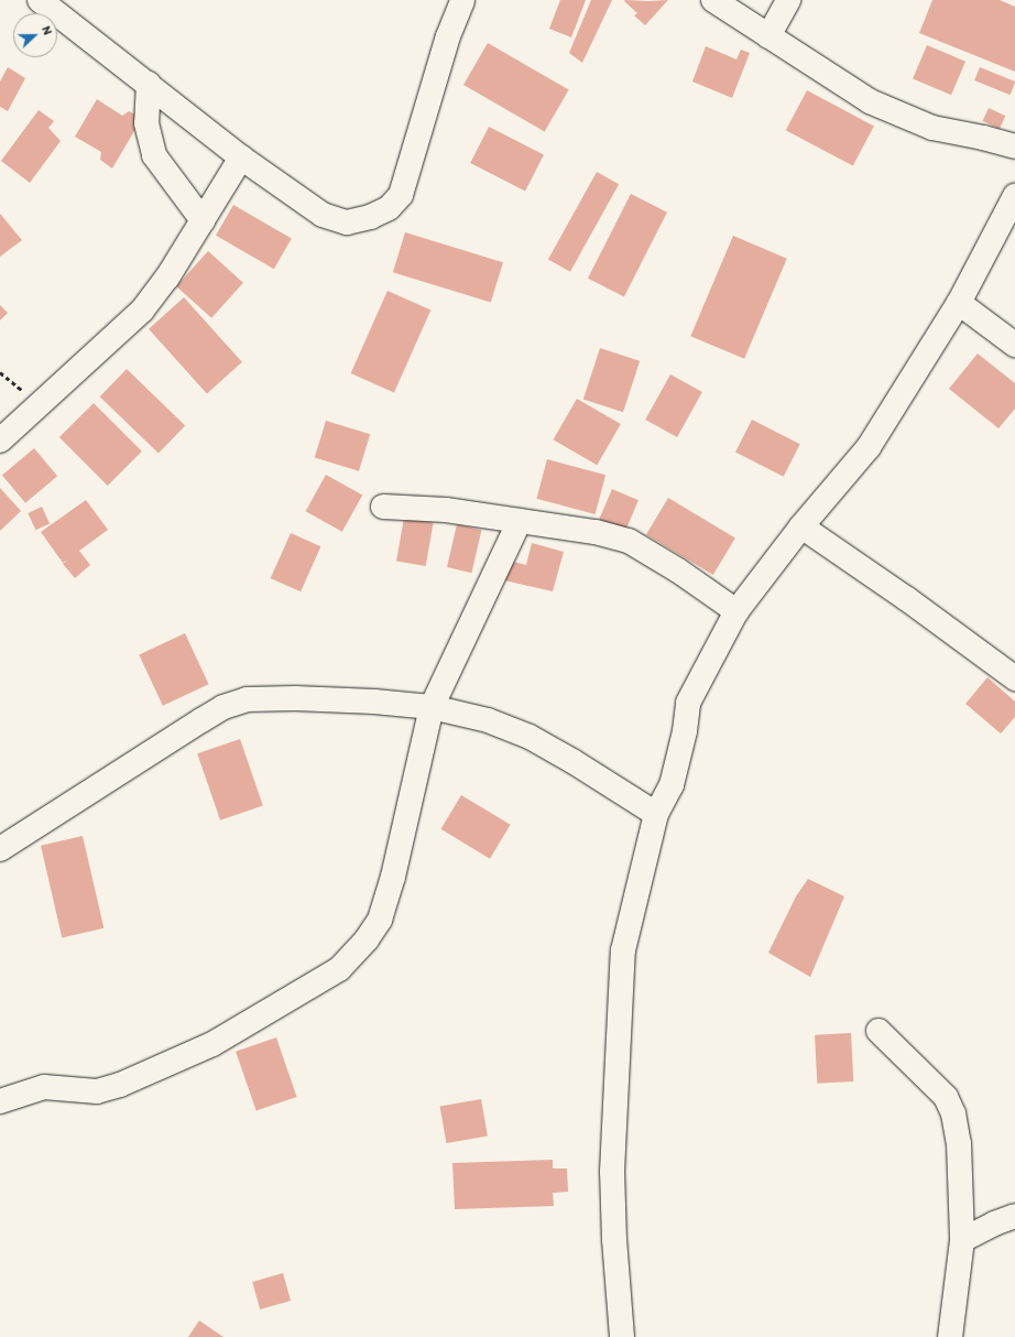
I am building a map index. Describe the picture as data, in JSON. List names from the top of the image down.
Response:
{
  "north": "right"
}
